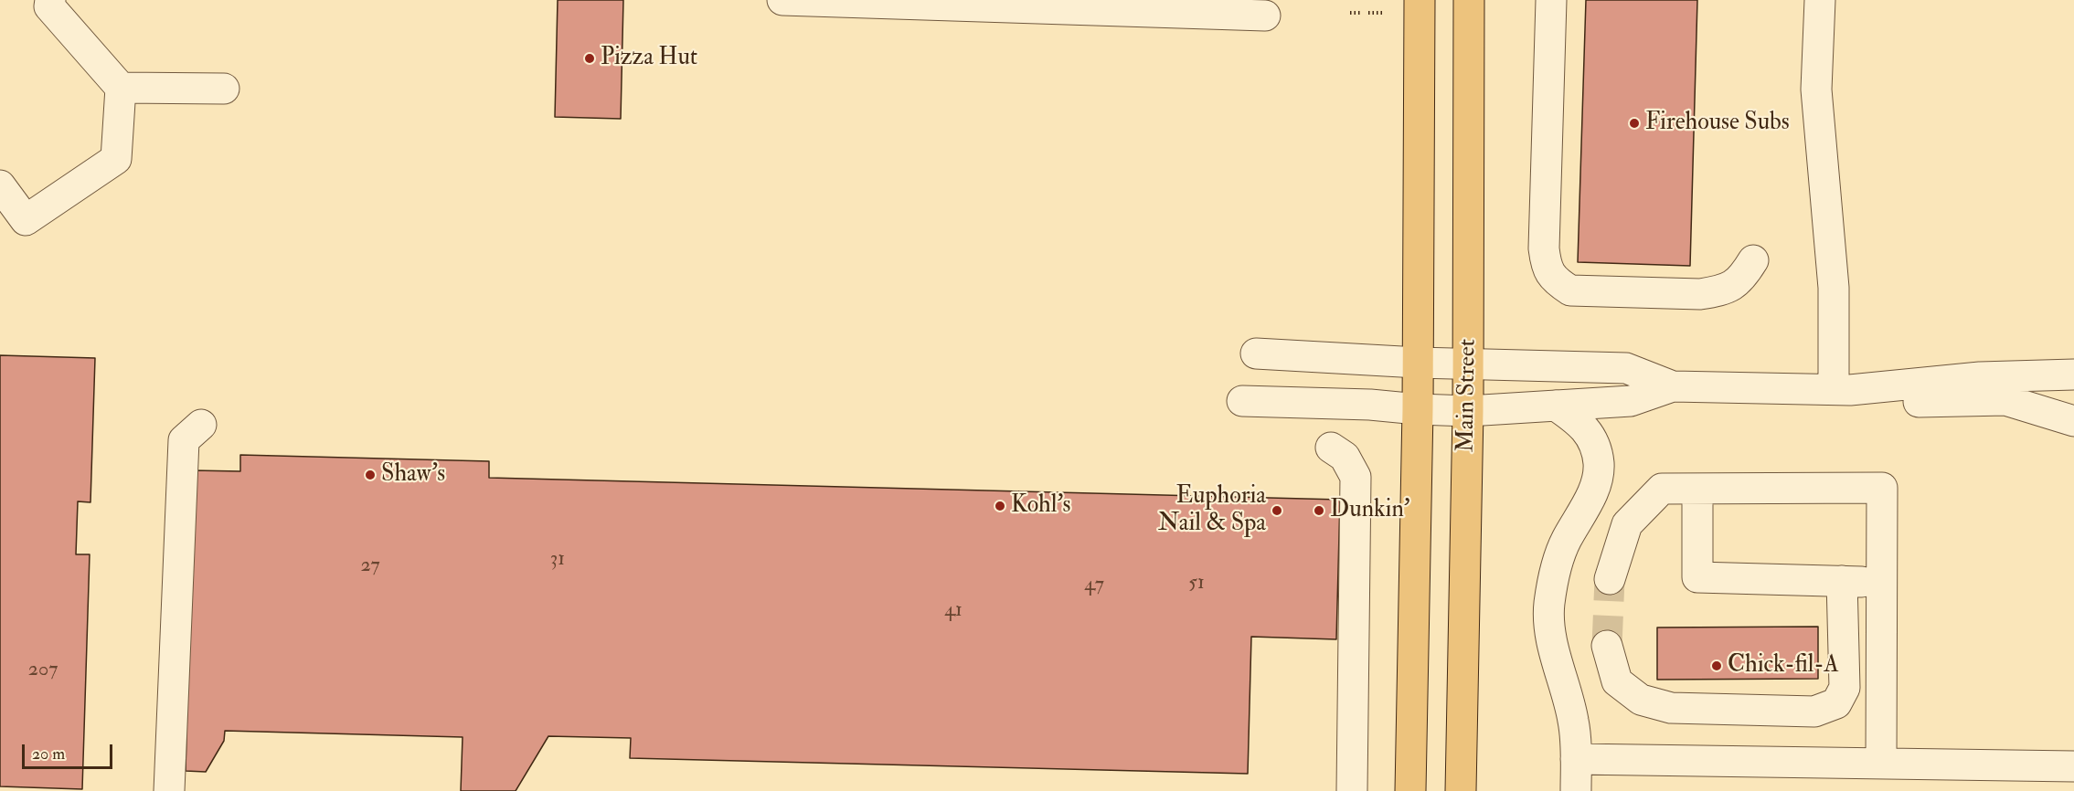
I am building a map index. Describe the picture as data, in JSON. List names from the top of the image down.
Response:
{
  "streets": {
    "main road": ["Main Street"]
  },
  "places": [
    "Pizza Hut",
    "Firehouse Subs",
    "Shaw's",
    "Kohl's",
    "Euphoria Nail & Spa",
    "Dunkin'",
    "Chick-fil-A"
  ],
  "house_numbers": [
    "31",
    "27",
    "51",
    "47",
    "41",
    "207"
  ],
  "scale_bar": "20 m"
}
